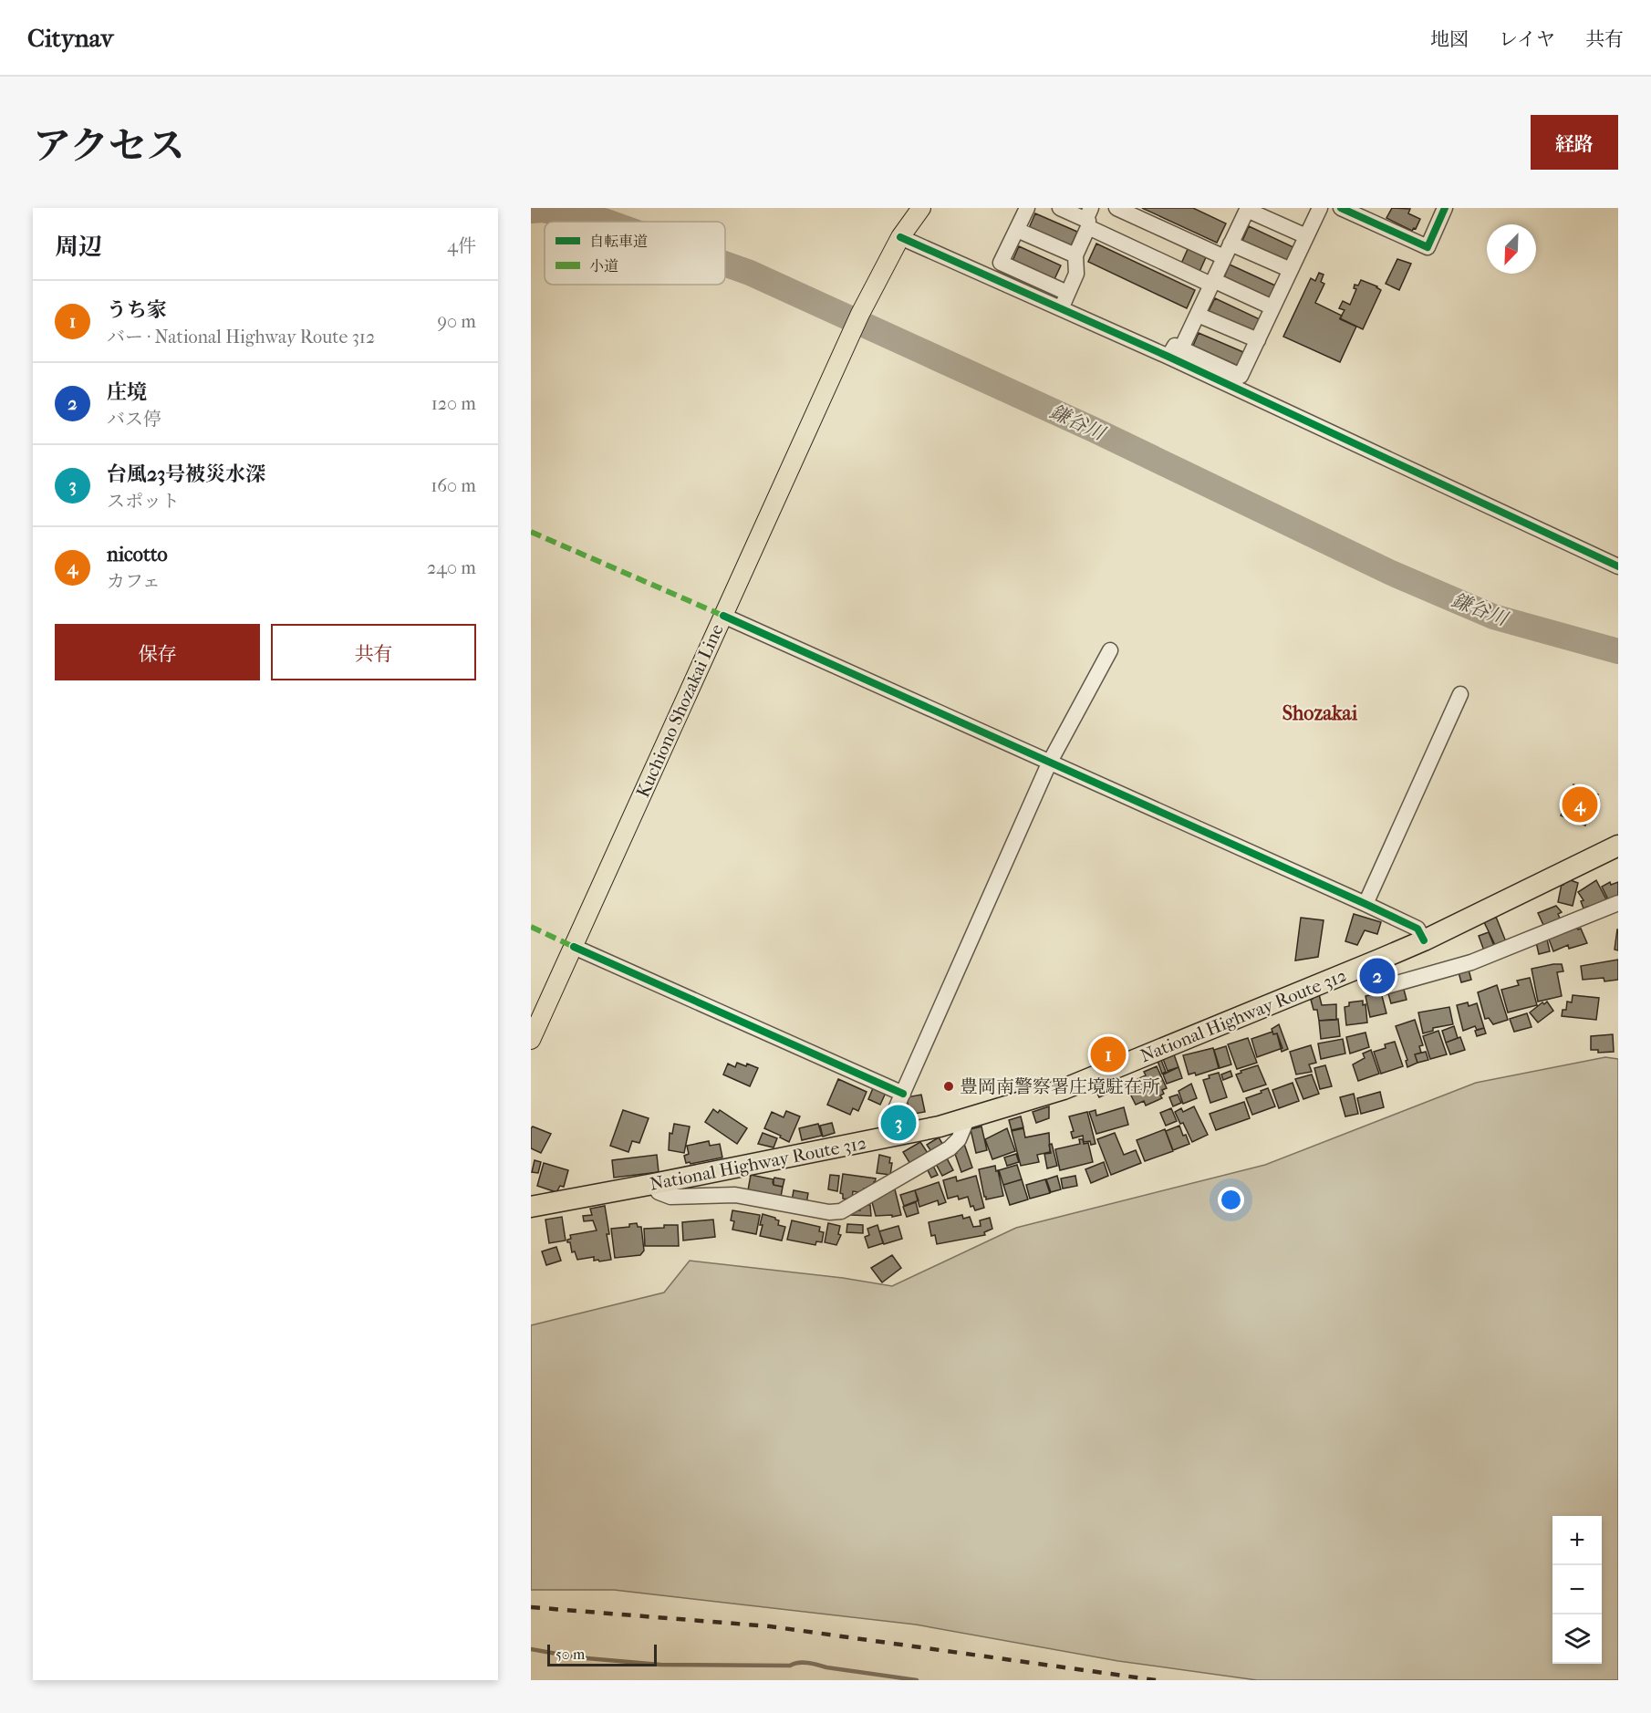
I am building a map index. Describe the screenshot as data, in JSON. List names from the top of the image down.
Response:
{
  "streets": {
    "highway": ["National Highway Route 312"],
    "main road": ["Kuchiono Shozakai Line"]
  },
  "districts": ["Shozakai"],
  "water": ["鎌谷川"],
  "places": ["豊岡南警察署庄境駐在所"],
  "legend": ["自転車道", "小道"],
  "scale_bar": "50 m",
  "north": "bottom left",
  "page": {
    "header": "Citynav",
    "nav": ["地図", "レイヤ", "共有"],
    "title": "アクセス",
    "buttons": [
      "経路",
      ["保存", "共有"]
    ],
    "heading": ["周辺", "4件"],
    "list": [
      {
        "mark": "1",
        "name": "うち家",
        "note": "バー · National Highway Route 312",
        "value": "90 m"
      },
      {
        "mark": "2",
        "name": "庄境",
        "note": "バス停",
        "value": "120 m"
      },
      {
        "mark": "3",
        "name": "台風23号被災水深",
        "note": "スポット",
        "value": "160 m"
      },
      {
        "mark": "4",
        "name": "nicotto",
        "note": "カフェ",
        "value": "240 m"
      }
    ],
    "pins": [
      "4",
      "2",
      "1",
      "3"
    ],
    "map_buttons": ["+", "−"],
    "scale": "50 m"
  }
}
